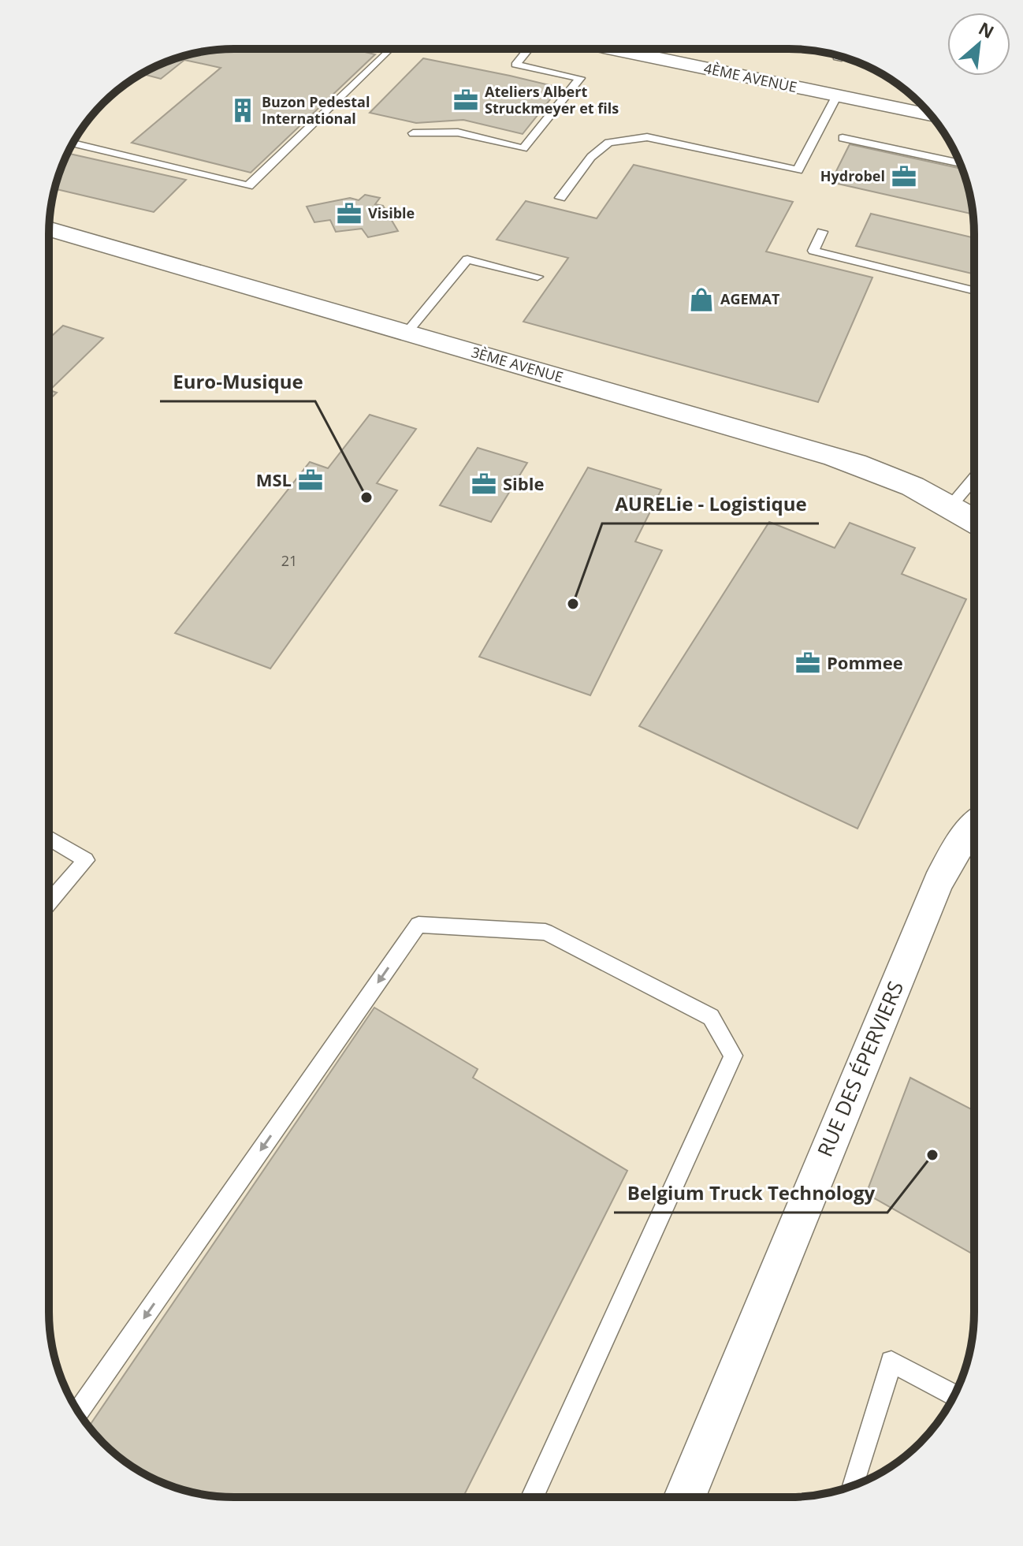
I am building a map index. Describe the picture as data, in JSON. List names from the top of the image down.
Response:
{
  "streets": {
    "street": ["4ÈME AVENUE", "3ÈME AVENUE", "RUE DES ÉPERVIERS"]
  },
  "places": {
    "office": [
      "Ateliers Albert Struckmeyer et fils",
      "Hydrobel",
      "Visible",
      "MSL",
      "Sible",
      "Pommee"
    ],
    "building": ["Buzon Pedestal International"],
    "shop": ["AGEMAT"],
    "other": ["Euro-Musique", "AURELie - Logistique", "Belgium Truck Technology"]
  },
  "house_numbers": ["21"],
  "north": "top right"
}
